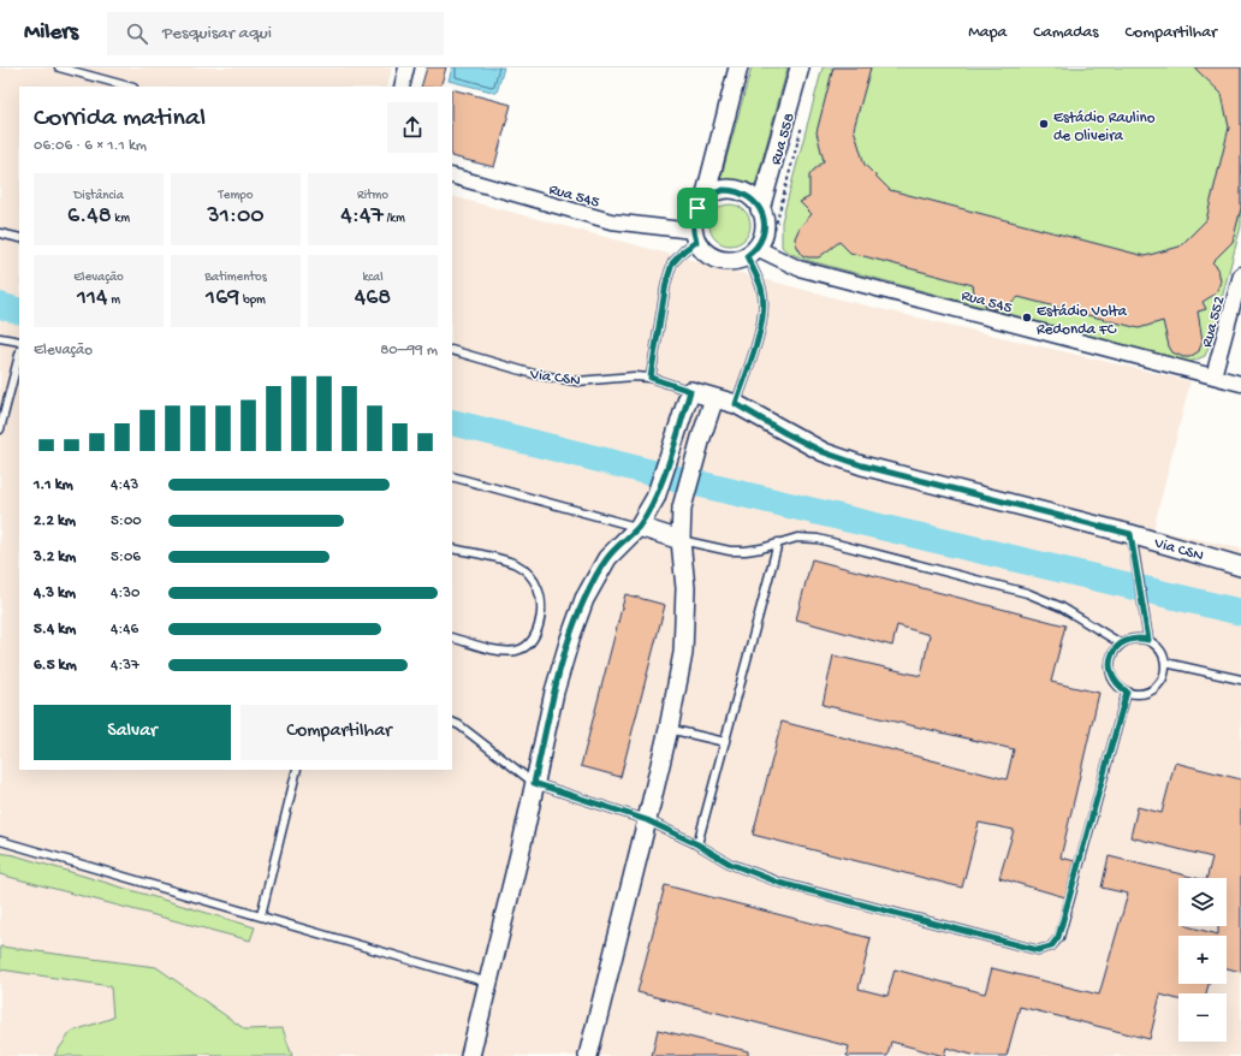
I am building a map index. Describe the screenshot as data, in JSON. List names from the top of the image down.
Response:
{
  "streets": {
    "street": [
      "Rua 558",
      "Rua 545",
      "Rua 552",
      "Via CSN"
    ]
  },
  "crossings": [
    ["Rua 558", "Rua 545"],
    ["Rua 545", "Rua 552"]
  ],
  "places": ["Estádio Raulino de Oliveira", "Estádio Volta Redonda FC"],
  "page": {
    "header": "Milers",
    "search": "Pesquisar aqui",
    "nav": ["Mapa", "Camadas", "Compartilhar"],
    "heading": ["Corrida matinal", "06:06 · 6 × 1.1 km"],
    "stats": [
      ["Distância", "6.48 km"],
      ["Tempo", "31:00"],
      ["Ritmo", "4:47 /km"],
      ["Elevação", "114 m"],
      ["Batimentos", "169 bpm"],
      ["kcal", "468"]
    ],
    "chart": ["Elevação", "80–99 m"],
    "list": [
      {
        "name": "1.1 km",
        "note": "4:43"
      },
      {
        "name": "2.2 km",
        "note": "5:00"
      },
      {
        "name": "3.2 km",
        "note": "5:06"
      },
      {
        "name": "4.3 km",
        "note": "4:30"
      },
      {
        "name": "5.4 km",
        "note": "4:46"
      },
      {
        "name": "6.5 km",
        "note": "4:37"
      }
    ],
    "buttons": ["Salvar", "Compartilhar"],
    "map_buttons": ["+", "−"]
  }
}
